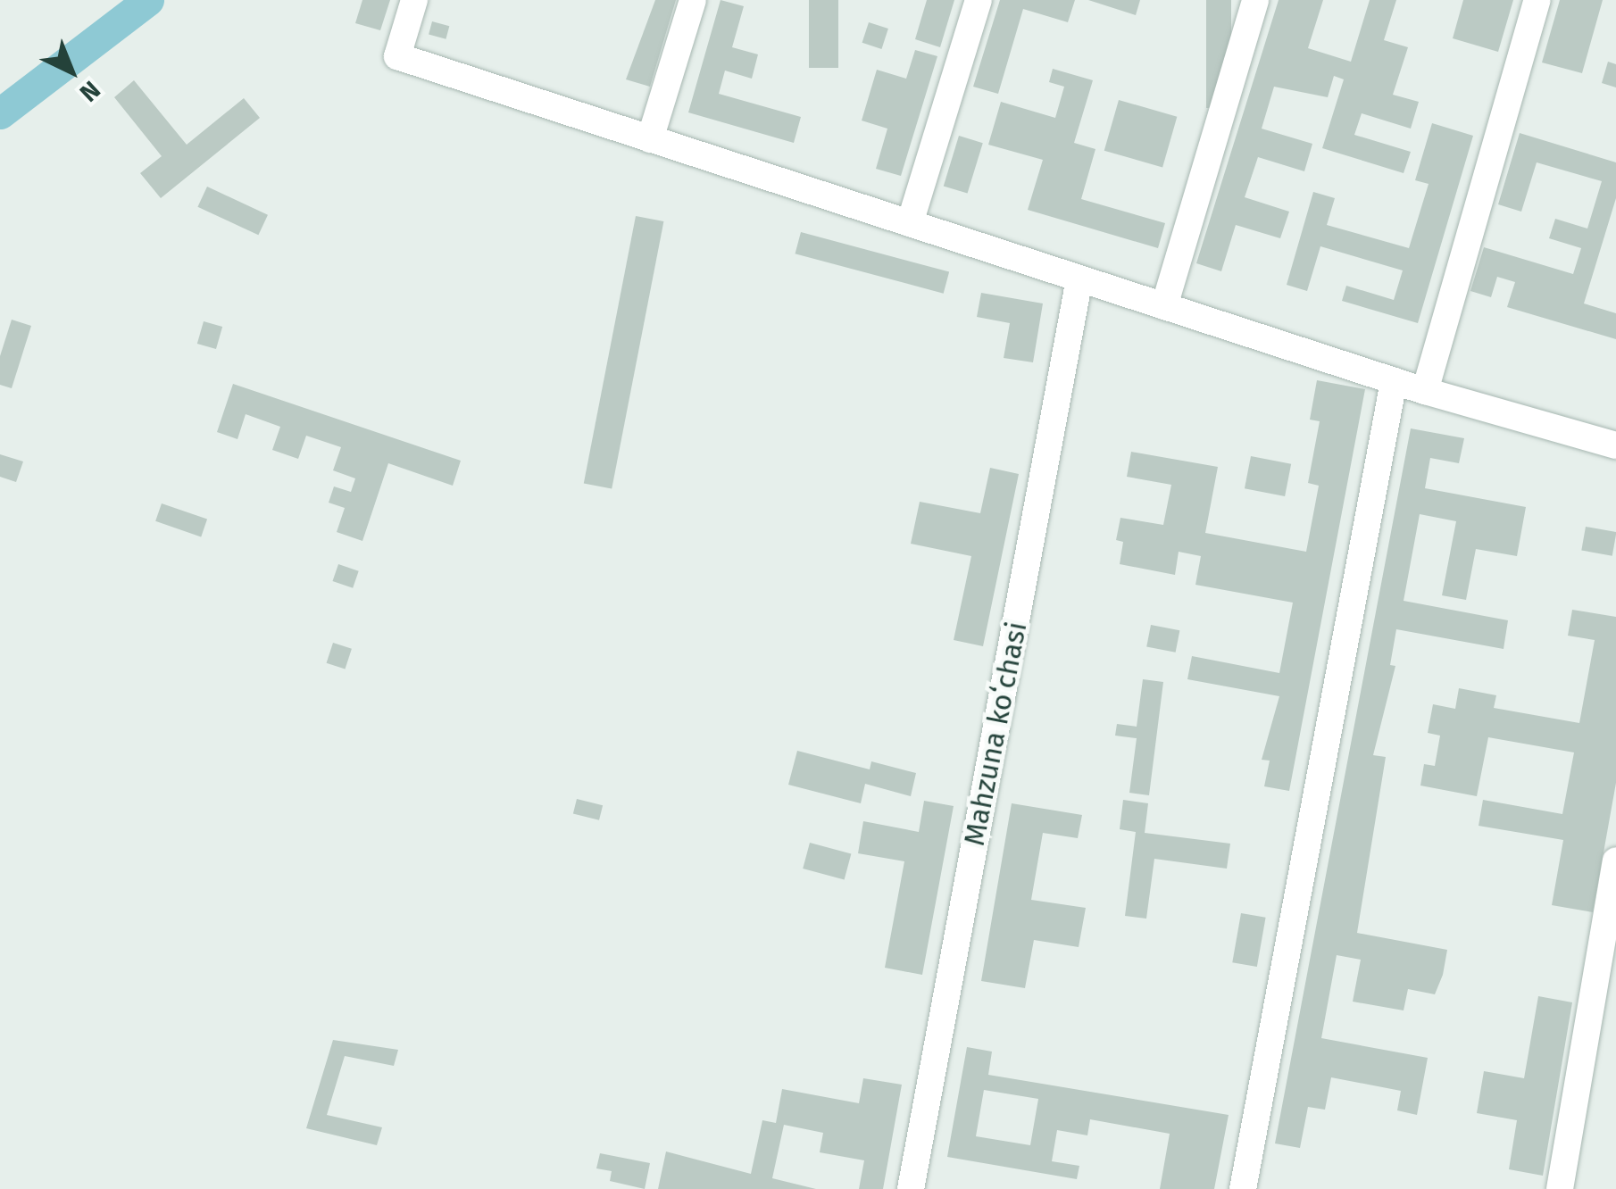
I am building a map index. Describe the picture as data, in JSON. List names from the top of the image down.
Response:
{
  "streets": {
    "street": ["Mahzuna koʻchasi"]
  },
  "north": "bottom right"
}
